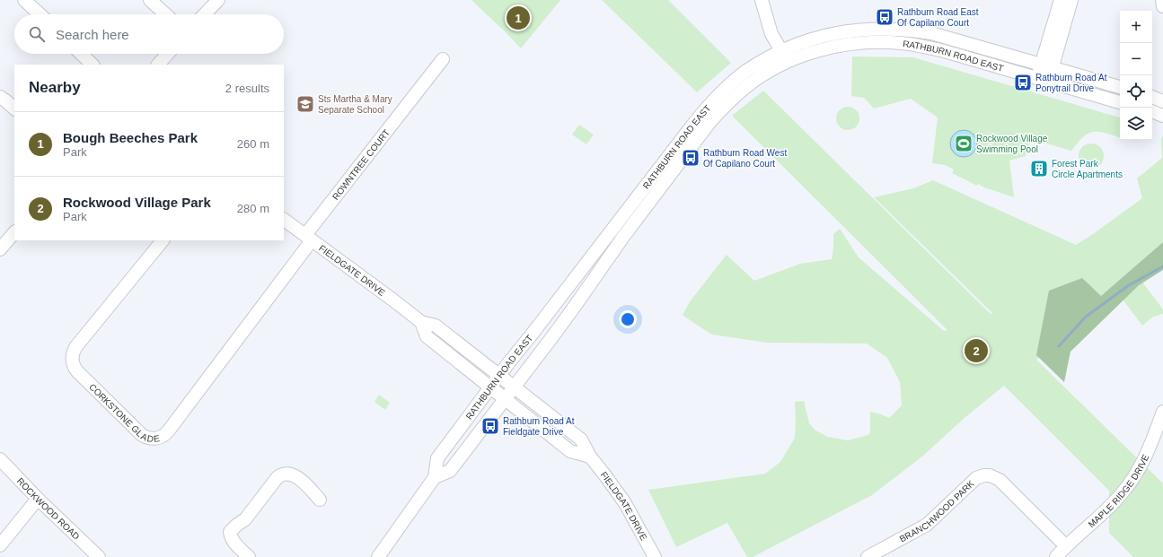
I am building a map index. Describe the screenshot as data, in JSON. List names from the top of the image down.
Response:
{
  "streets": {
    "street": [
      "RATHBURN ROAD EAST",
      "ROWNTREE COURT",
      "FIELDGATE DRIVE",
      "CORKSTONE GLADE",
      "MAPLE RIDGE DRIVE",
      "ROCKWOOD ROAD",
      "BRANCHWOOD PARK"
    ]
  },
  "crossings": [
    ["RATHBURN ROAD EAST", "FIELDGATE DRIVE"],
    ["ROWNTREE COURT", "FIELDGATE DRIVE"],
    ["ROWNTREE COURT", "CORKSTONE GLADE"],
    ["FIELDGATE DRIVE", "CORKSTONE GLADE"],
    ["MAPLE RIDGE DRIVE", "BRANCHWOOD PARK"]
  ],
  "places": {
    "bus stop": [
      "Rathburn Road East Of Capilano Court",
      "Rathburn Road At Ponytrail Drive",
      "Rathburn Road West Of Capilano Court",
      "Rathburn Road At Fieldgate Drive"
    ],
    "school or university": ["Sts Martha & Mary Separate School"],
    "sports": ["Rockwood Village Swimming Pool"],
    "building": ["Forest Park Circle Apartments"]
  },
  "page": {
    "pins": ["1", "2"],
    "map_buttons": ["+", "−"],
    "search": "Search here",
    "heading": ["Nearby", "2 results"],
    "list": [
      {
        "mark": "1",
        "name": "Bough Beeches Park",
        "note": "Park",
        "value": "260 m"
      },
      {
        "mark": "2",
        "name": "Rockwood Village Park",
        "note": "Park",
        "value": "280 m"
      }
    ]
  }
}
